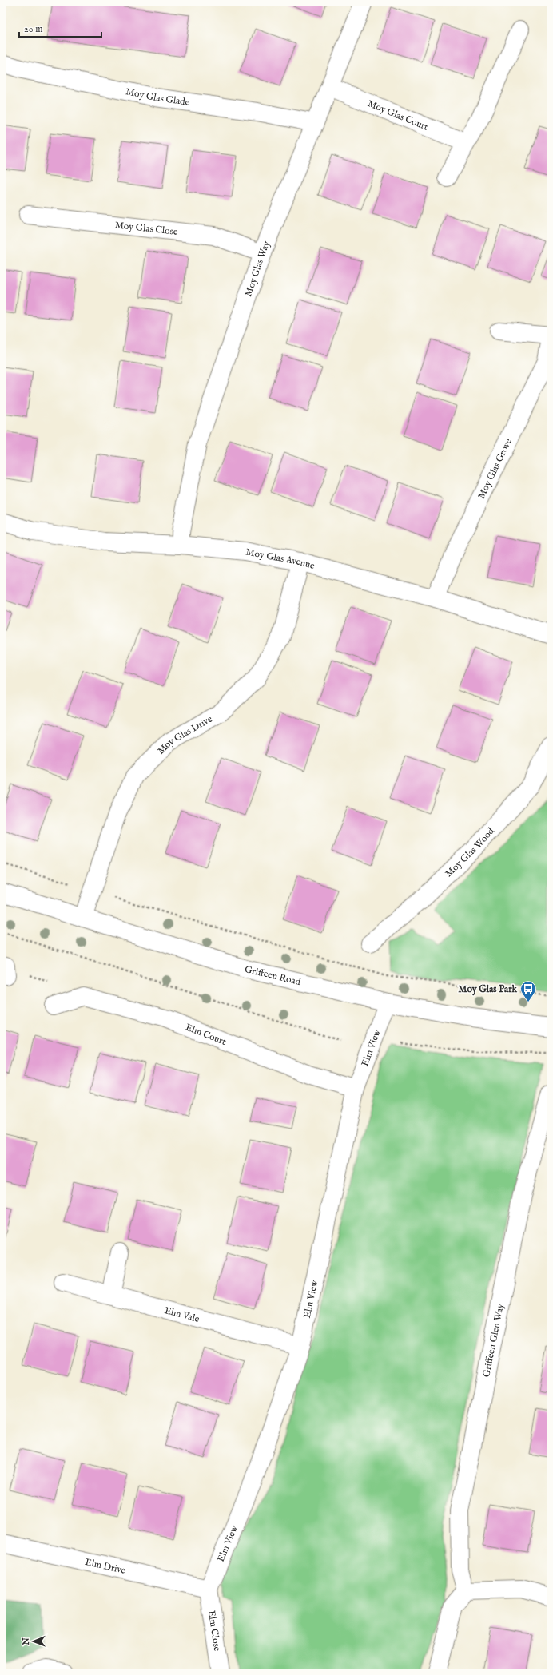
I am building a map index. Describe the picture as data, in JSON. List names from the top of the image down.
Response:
{
  "streets": {
    "street": [
      "Moy Glas Glade",
      "Moy Glas Court",
      "Moy Glas Close",
      "Moy Glas Way",
      "Moy Glas Grove",
      "Moy Glas Avenue",
      "Moy Glas Drive",
      "Moy Glas Wood",
      "Griffeen Road",
      "Elm Court",
      "Elm View",
      "Elm Vale",
      "Griffeen Glen Way",
      "Elm Drive",
      "Elm Close"
    ]
  },
  "crossings": [
    ["Moy Glas Glade", "Moy Glas Way"],
    ["Moy Glas Court", "Moy Glas Way"],
    ["Moy Glas Close", "Moy Glas Way"],
    ["Moy Glas Way", "Moy Glas Avenue"],
    ["Moy Glas Grove", "Moy Glas Avenue"],
    ["Moy Glas Avenue", "Moy Glas Drive"],
    ["Moy Glas Drive", "Griffeen Road"],
    ["Griffeen Road", "Elm View"],
    ["Elm Court", "Elm View"],
    ["Elm View", "Elm Vale"],
    ["Elm View", "Elm Drive"],
    ["Elm View", "Elm Close"],
    ["Elm Drive", "Elm Close"]
  ],
  "places": {
    "bus stop": ["Moy Glas Park"]
  },
  "scale_bar": "20 m",
  "north": "left"
}
